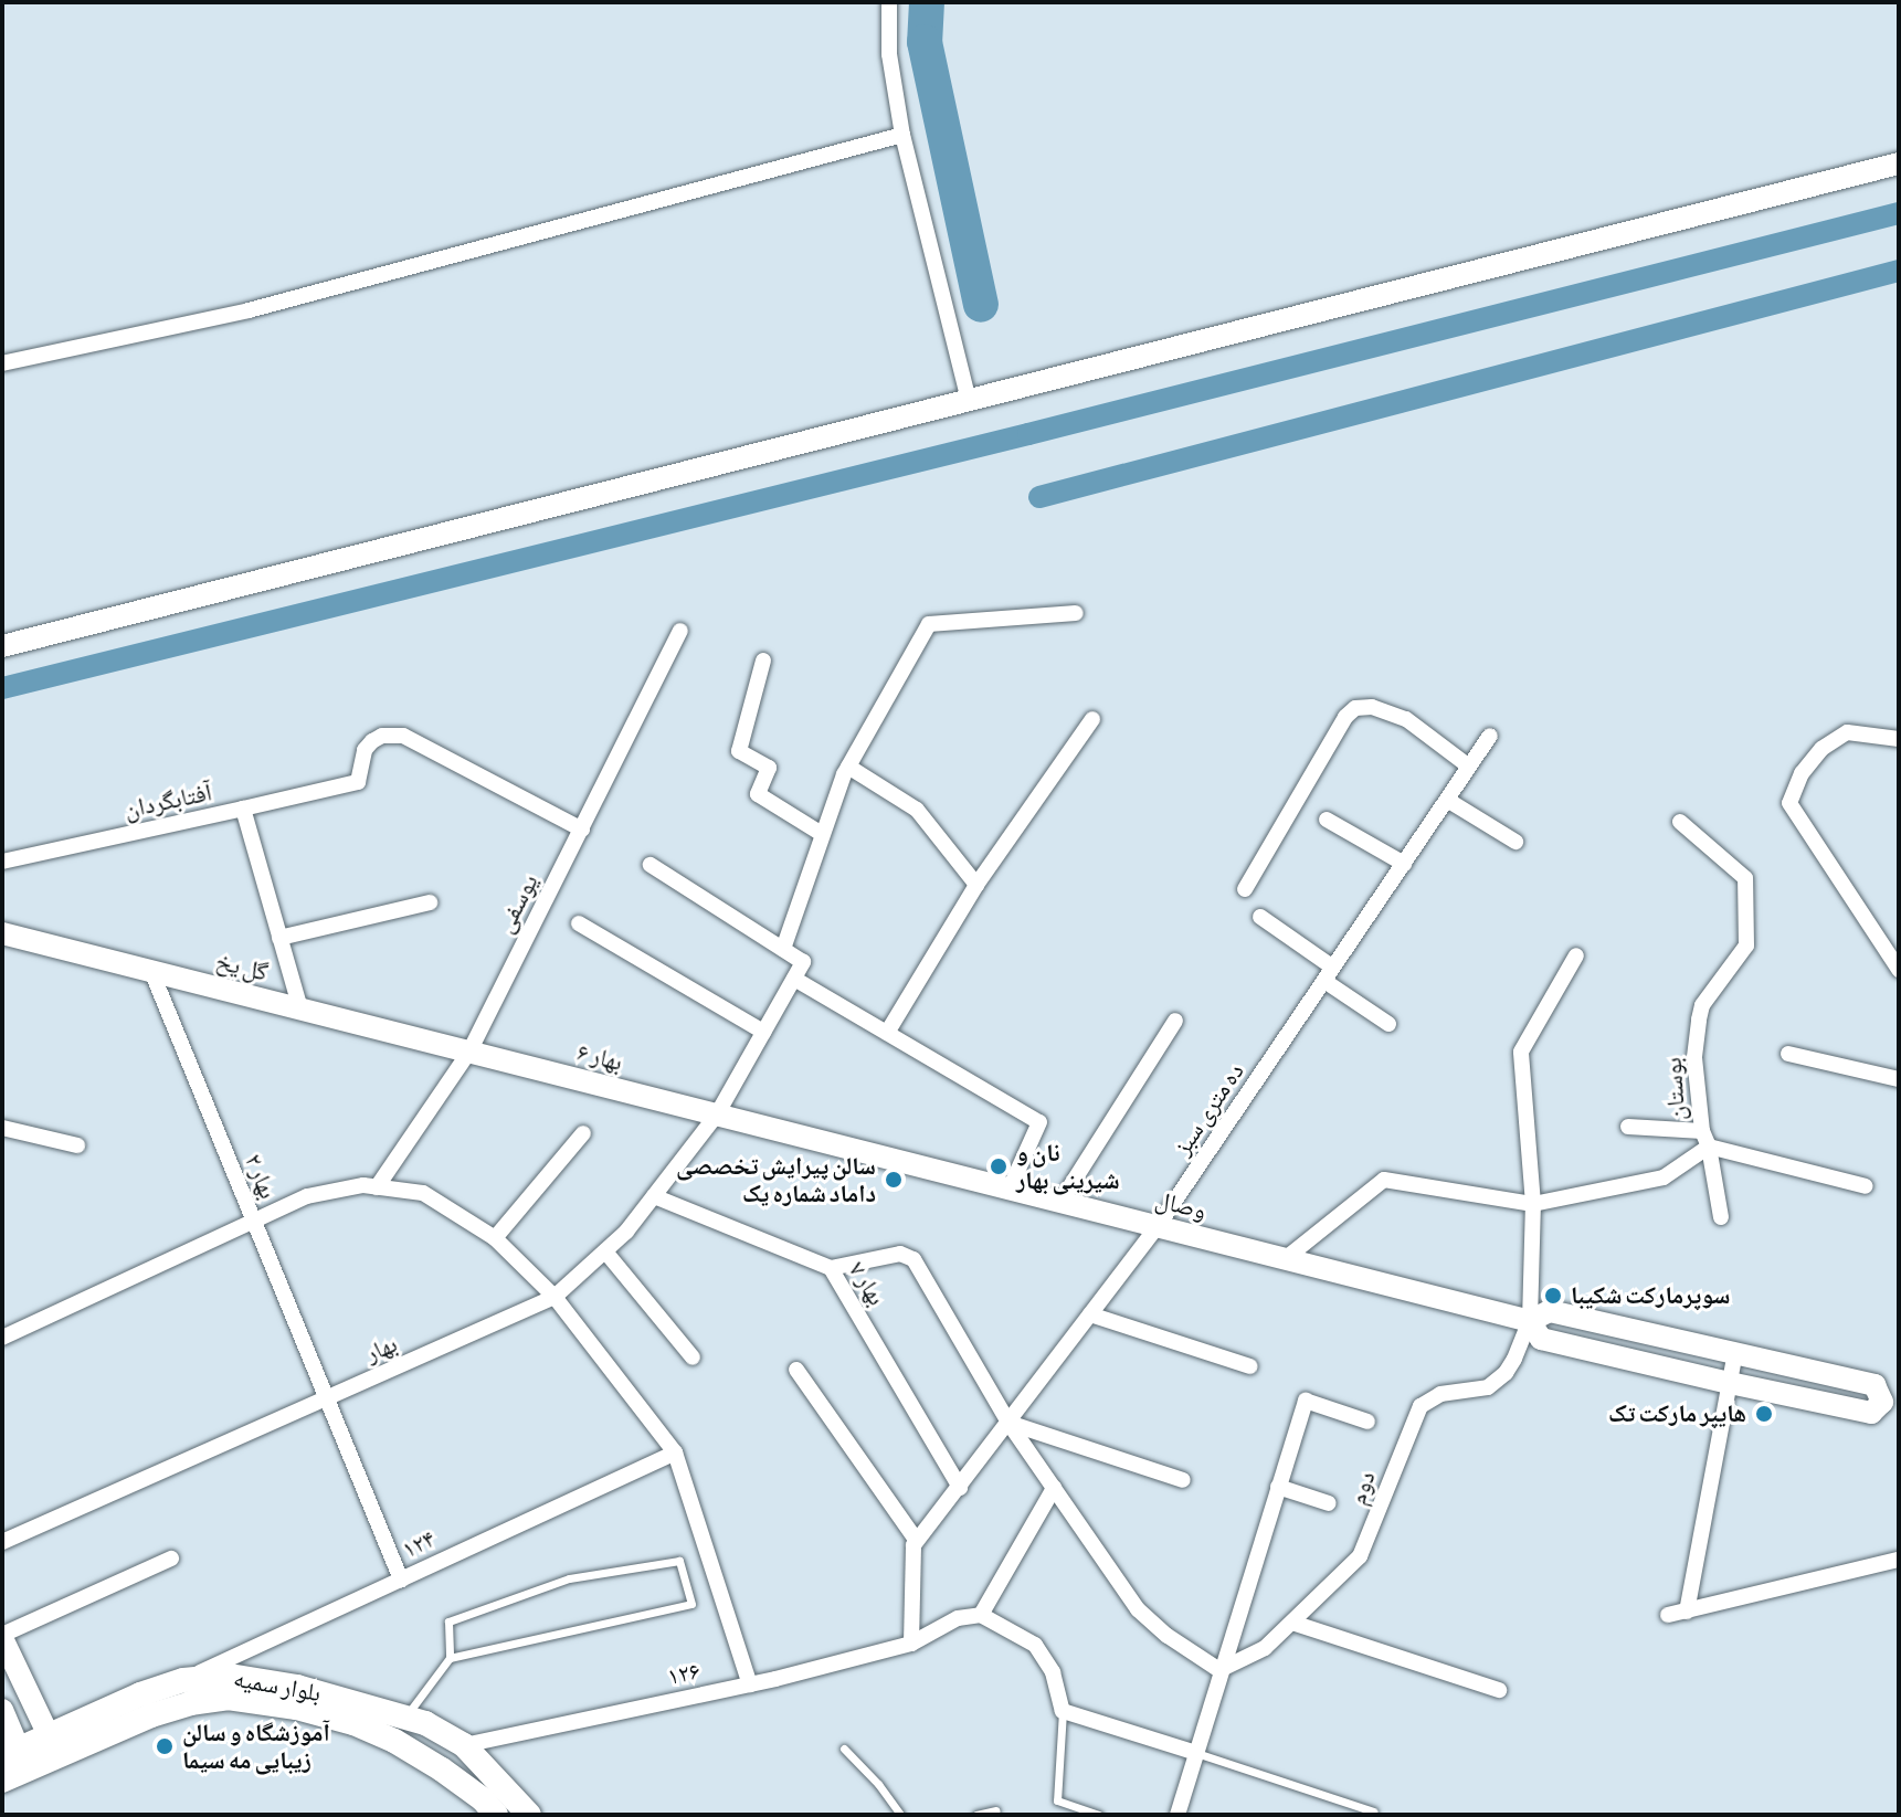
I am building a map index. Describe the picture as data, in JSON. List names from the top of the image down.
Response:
{
  "streets": {
    "main road": [
      "گل یخ",
      "بهار ۶",
      "وصال",
      "بلوار سمیه"
    ],
    "street": [
      "آفتابگردان",
      "یوسفی",
      "بوستان",
      "ده متری سبز",
      "بهار ۲",
      "بهار ۷",
      "بهار",
      "دوم",
      "۱۲۴",
      "۱۲۶"
    ]
  },
  "crossings": [
    ["آفتابگردان", "گل یخ"],
    ["یوسفی", "گل یخ"],
    ["یوسفی", "بهار ۶"],
    ["گل یخ", "بهار ۶"],
    ["گل یخ", "بهار ۲"],
    ["بهار ۶", "وصال"],
    ["بهار ۶", "بهار"],
    ["ده متری سبز", "وصال"],
    ["ده متری سبز", "بهار ۷"],
    ["بهار ۲", "بهار"],
    ["بهار ۲", "۱۲۴"],
    ["وصال", "بهار"],
    ["وصال", "دوم"],
    ["بهار ۷", "بهار"],
    ["۱۲۴", "بلوار سمیه"],
    ["۱۲۶", "بلوار سمیه"]
  ],
  "places": [
    "نان و شیرینی بهار",
    "سالن پیرایش تخصصی داماد شماره یک",
    "سوپرمارکت شکیبا",
    "هایپر مارکت تک",
    "آموزشگاه و سالن زیبایی مه سیما"
  ]
}
